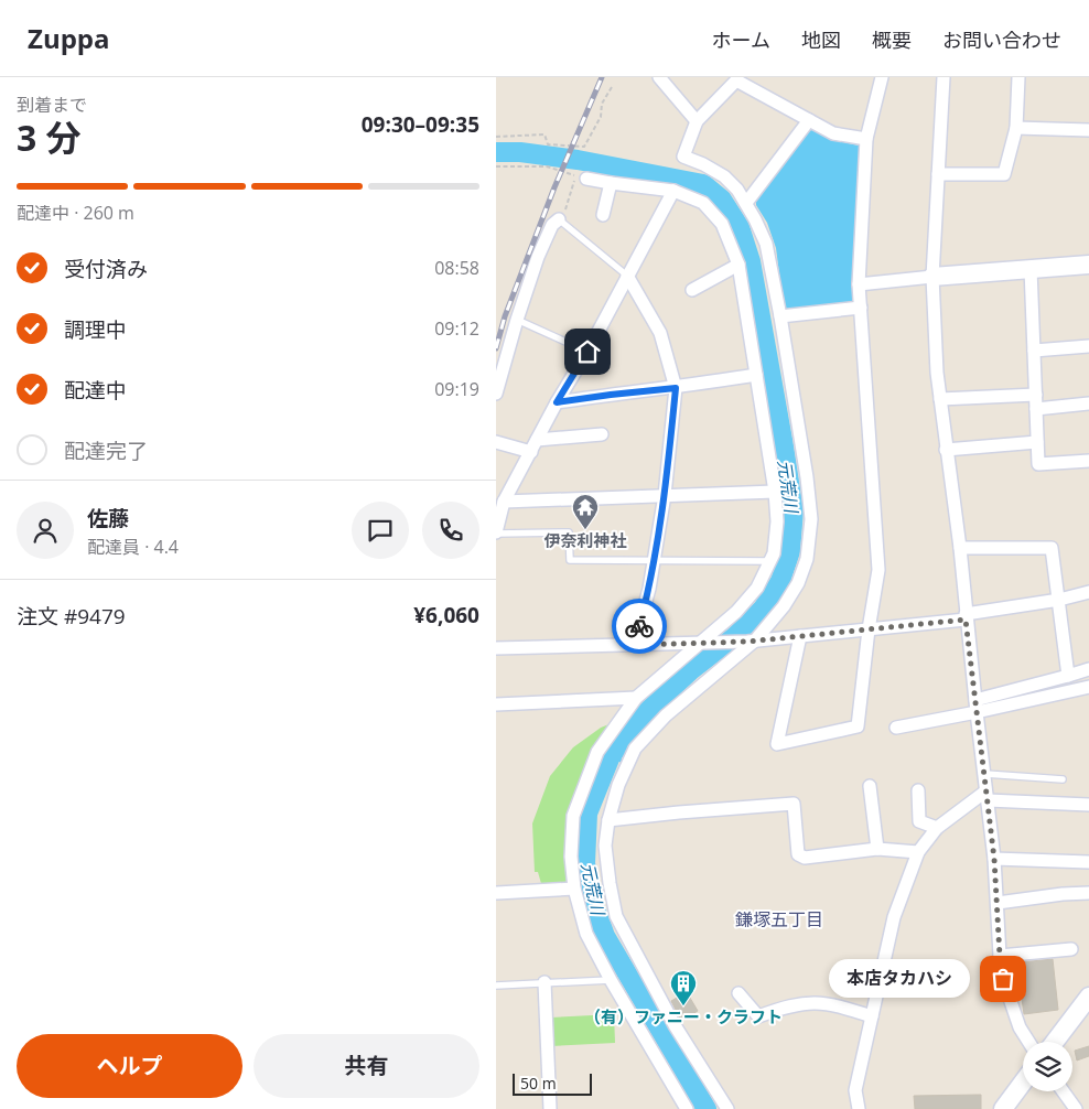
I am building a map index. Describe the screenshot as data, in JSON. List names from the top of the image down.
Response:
{
  "districts": ["鎌塚五丁目"],
  "water": ["元荒川"],
  "places": {
    "temple": ["伊奈利神社"],
    "other": ["本店タカハシ"],
    "building": ["（有）ファニー・クラフト"]
  },
  "scale_bar": "50 m",
  "page": {
    "header": "Zuppa",
    "nav": [
      "ホーム",
      "地図",
      "概要",
      "お問い合わせ"
    ],
    "heading": ["3 分", "到着まで", "09:30–09:35"],
    "panel": [
      "佐藤",
      "配達員 · 4.4",
      "注文 #9479",
      "¥6,060"
    ],
    "bar": "配達中 · 260 m",
    "list": [
      ["受付済み", "08:58"],
      ["調理中", "09:12"],
      ["配達中", "09:19"],
      "配達完了"
    ],
    "bubble": "本店タカハシ",
    "buttons": ["ヘルプ", "共有"],
    "scale": "50 m"
  }
}
